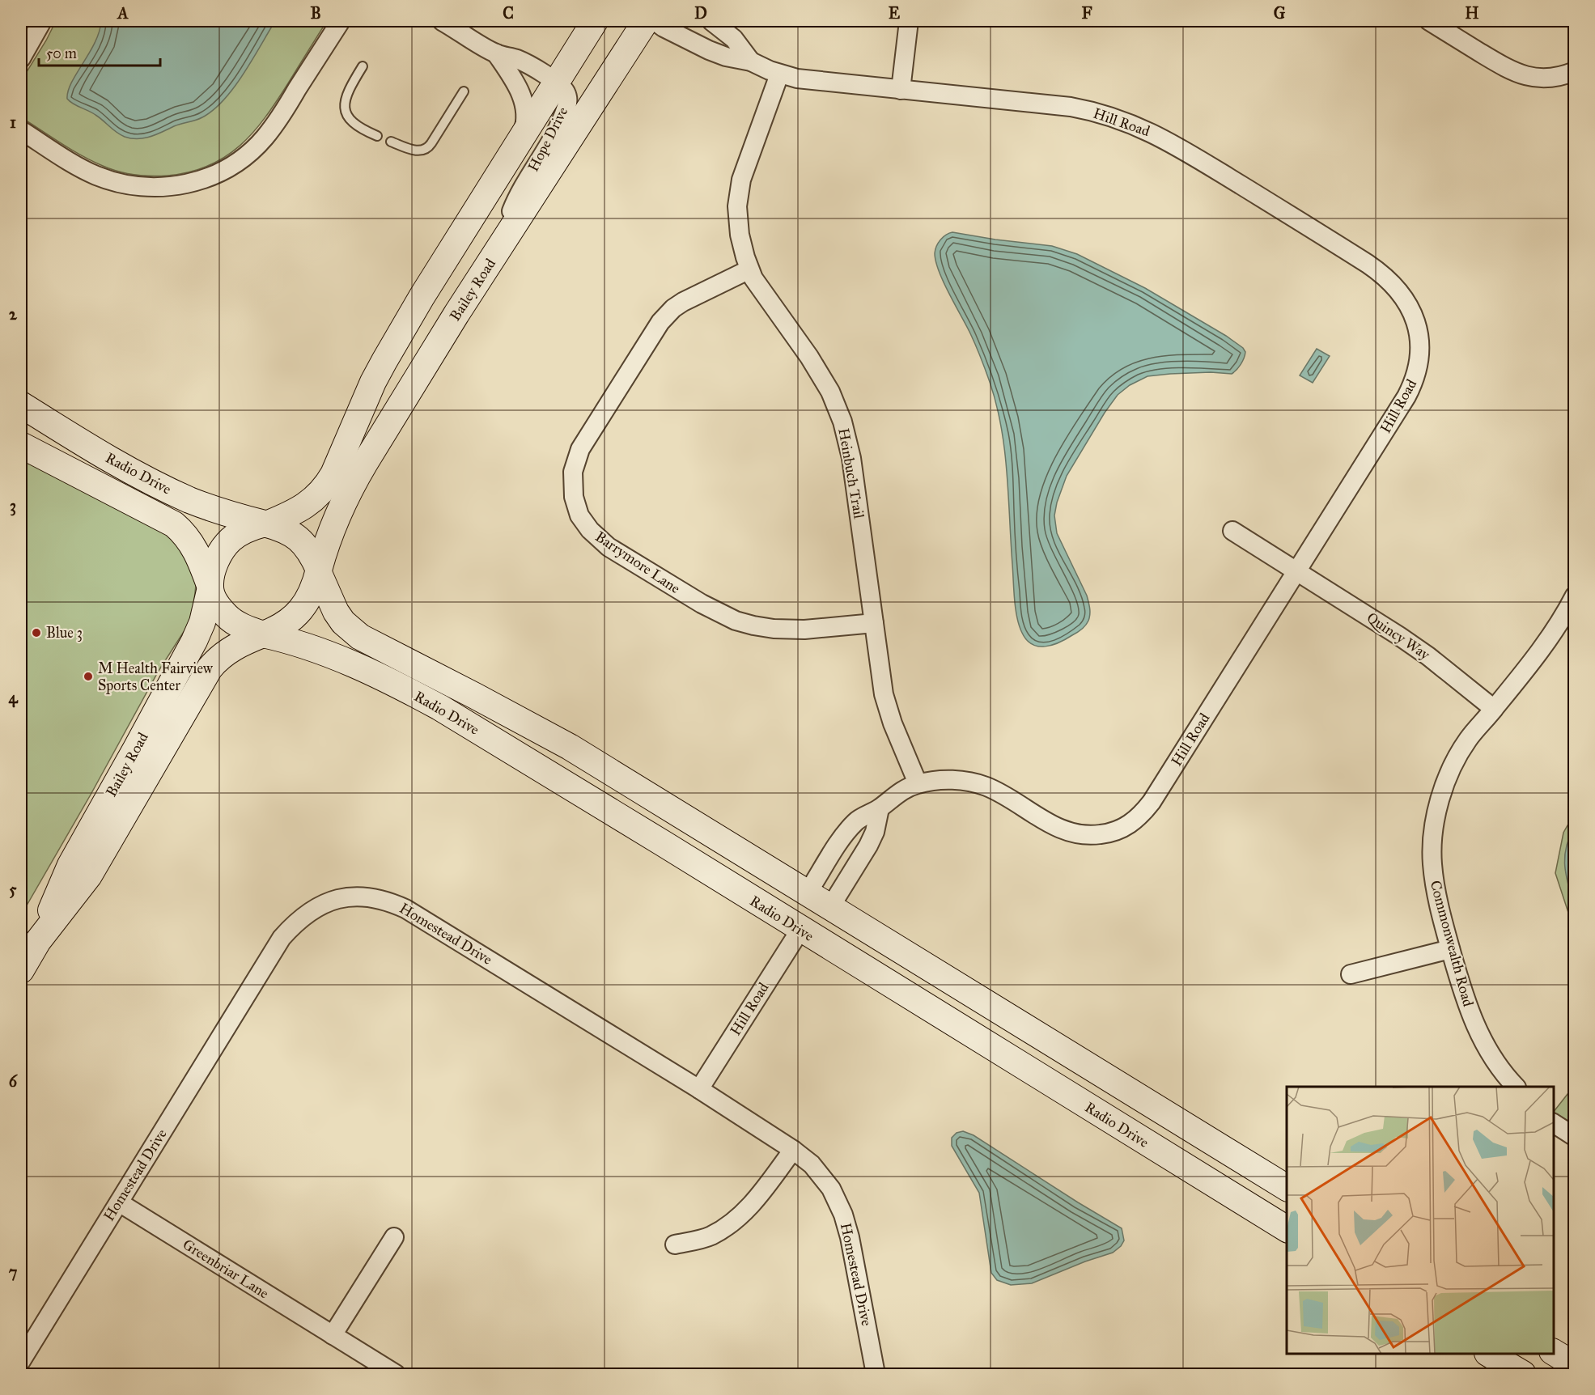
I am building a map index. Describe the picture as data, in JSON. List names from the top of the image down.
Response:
{
  "streets": {
    "main road": ["Bailey Road", "Radio Drive"],
    "street": [
      "Hill Road",
      "Hope Drive",
      "Heinbuch Trail",
      "Barrymore Lane",
      "Quincy Way",
      "Homestead Drive",
      "Commonwealth Road",
      "Greenbriar Lane"
    ]
  },
  "crossings": [
    ["Hill Road", "Radio Drive"],
    ["Hill Road", "Heinbuch Trail"],
    ["Hill Road", "Quincy Way"],
    ["Hill Road", "Homestead Drive"],
    ["Hope Drive", "Bailey Road"],
    ["Bailey Road", "Radio Drive"],
    ["Heinbuch Trail", "Barrymore Lane"],
    ["Quincy Way", "Commonwealth Road"],
    ["Homestead Drive", "Greenbriar Lane"]
  ],
  "places": ["Blue 3", "M Health Fairview Sports Center"],
  "scale_bar": "50 m",
  "grid": {
    "columns": [
      "A",
      "B",
      "C",
      "D",
      "E",
      "F",
      "G",
      "H"
    ],
    "rows": [
      "1",
      "2",
      "3",
      "4",
      "5",
      "6",
      "7"
    ]
  }
}
